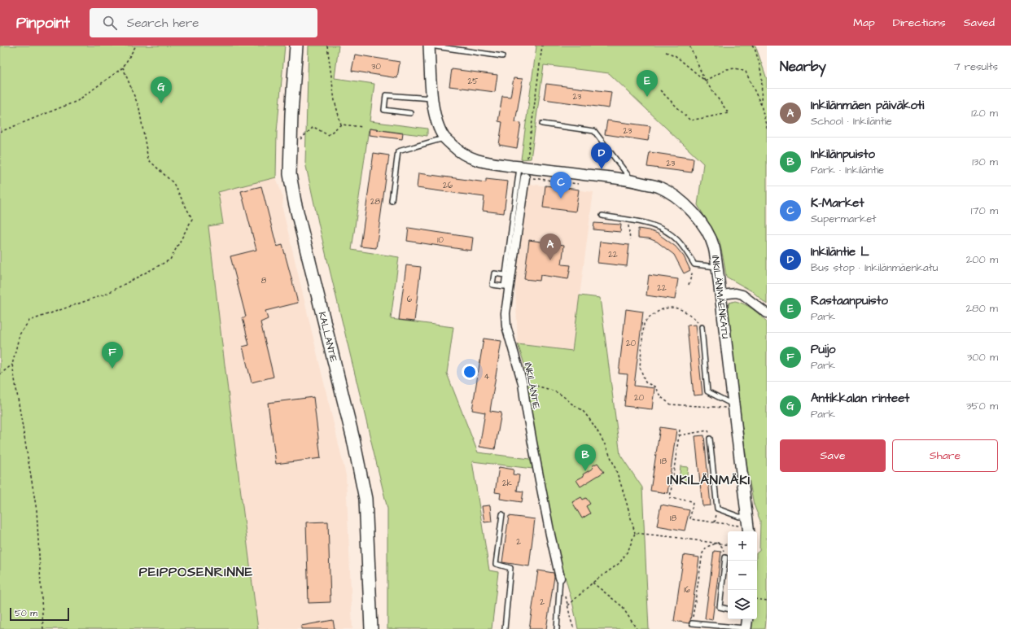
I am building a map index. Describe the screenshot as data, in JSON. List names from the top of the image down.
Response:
{
  "streets": {
    "main road": ["KALLANTIE"],
    "street": ["INKILÄNMÄENKATU", "INKILÄNTIE"]
  },
  "crossings": [
    ["INKILÄNMÄENKATU", "INKILÄNTIE"]
  ],
  "districts": ["INKILÄNMÄKI", "PEIPPOSENRINNE"],
  "house_numbers": [
    "30",
    "25",
    "23",
    "23",
    "23",
    "26",
    "28",
    "10",
    "22",
    "8",
    "22",
    "6",
    "20",
    "4",
    "20",
    "18",
    "2k",
    "18",
    "2",
    "16",
    "2"
  ],
  "scale_bar": "50 m",
  "page": {
    "header": "Pinpoint",
    "search": "Search here",
    "nav": ["Map", "Directions", "Saved"],
    "heading": ["Nearby", "7 results"],
    "pins": [
      "E",
      "G",
      "D",
      "C",
      "A",
      "F",
      "B"
    ],
    "list": [
      {
        "mark": "A",
        "name": "Inkilänmäen päiväkoti",
        "note": "School · Inkiläntie",
        "value": "120 m"
      },
      {
        "mark": "B",
        "name": "Inkilänpuisto",
        "note": "Park · Inkiläntie",
        "value": "130 m"
      },
      {
        "mark": "C",
        "name": "K-Market",
        "note": "Supermarket",
        "value": "170 m"
      },
      {
        "mark": "D",
        "name": "Inkiläntie L",
        "note": "Bus stop · Inkilänmäenkatu",
        "value": "200 m"
      },
      {
        "mark": "E",
        "name": "Rastaanpuisto",
        "note": "Park",
        "value": "280 m"
      },
      {
        "mark": "F",
        "name": "Puijo",
        "note": "Park",
        "value": "300 m"
      },
      {
        "mark": "G",
        "name": "Antikkalan rinteet",
        "note": "Park",
        "value": "350 m"
      }
    ],
    "buttons": ["Save", "Share"],
    "map_buttons": ["+", "−"],
    "scale": "50 m"
  }
}
